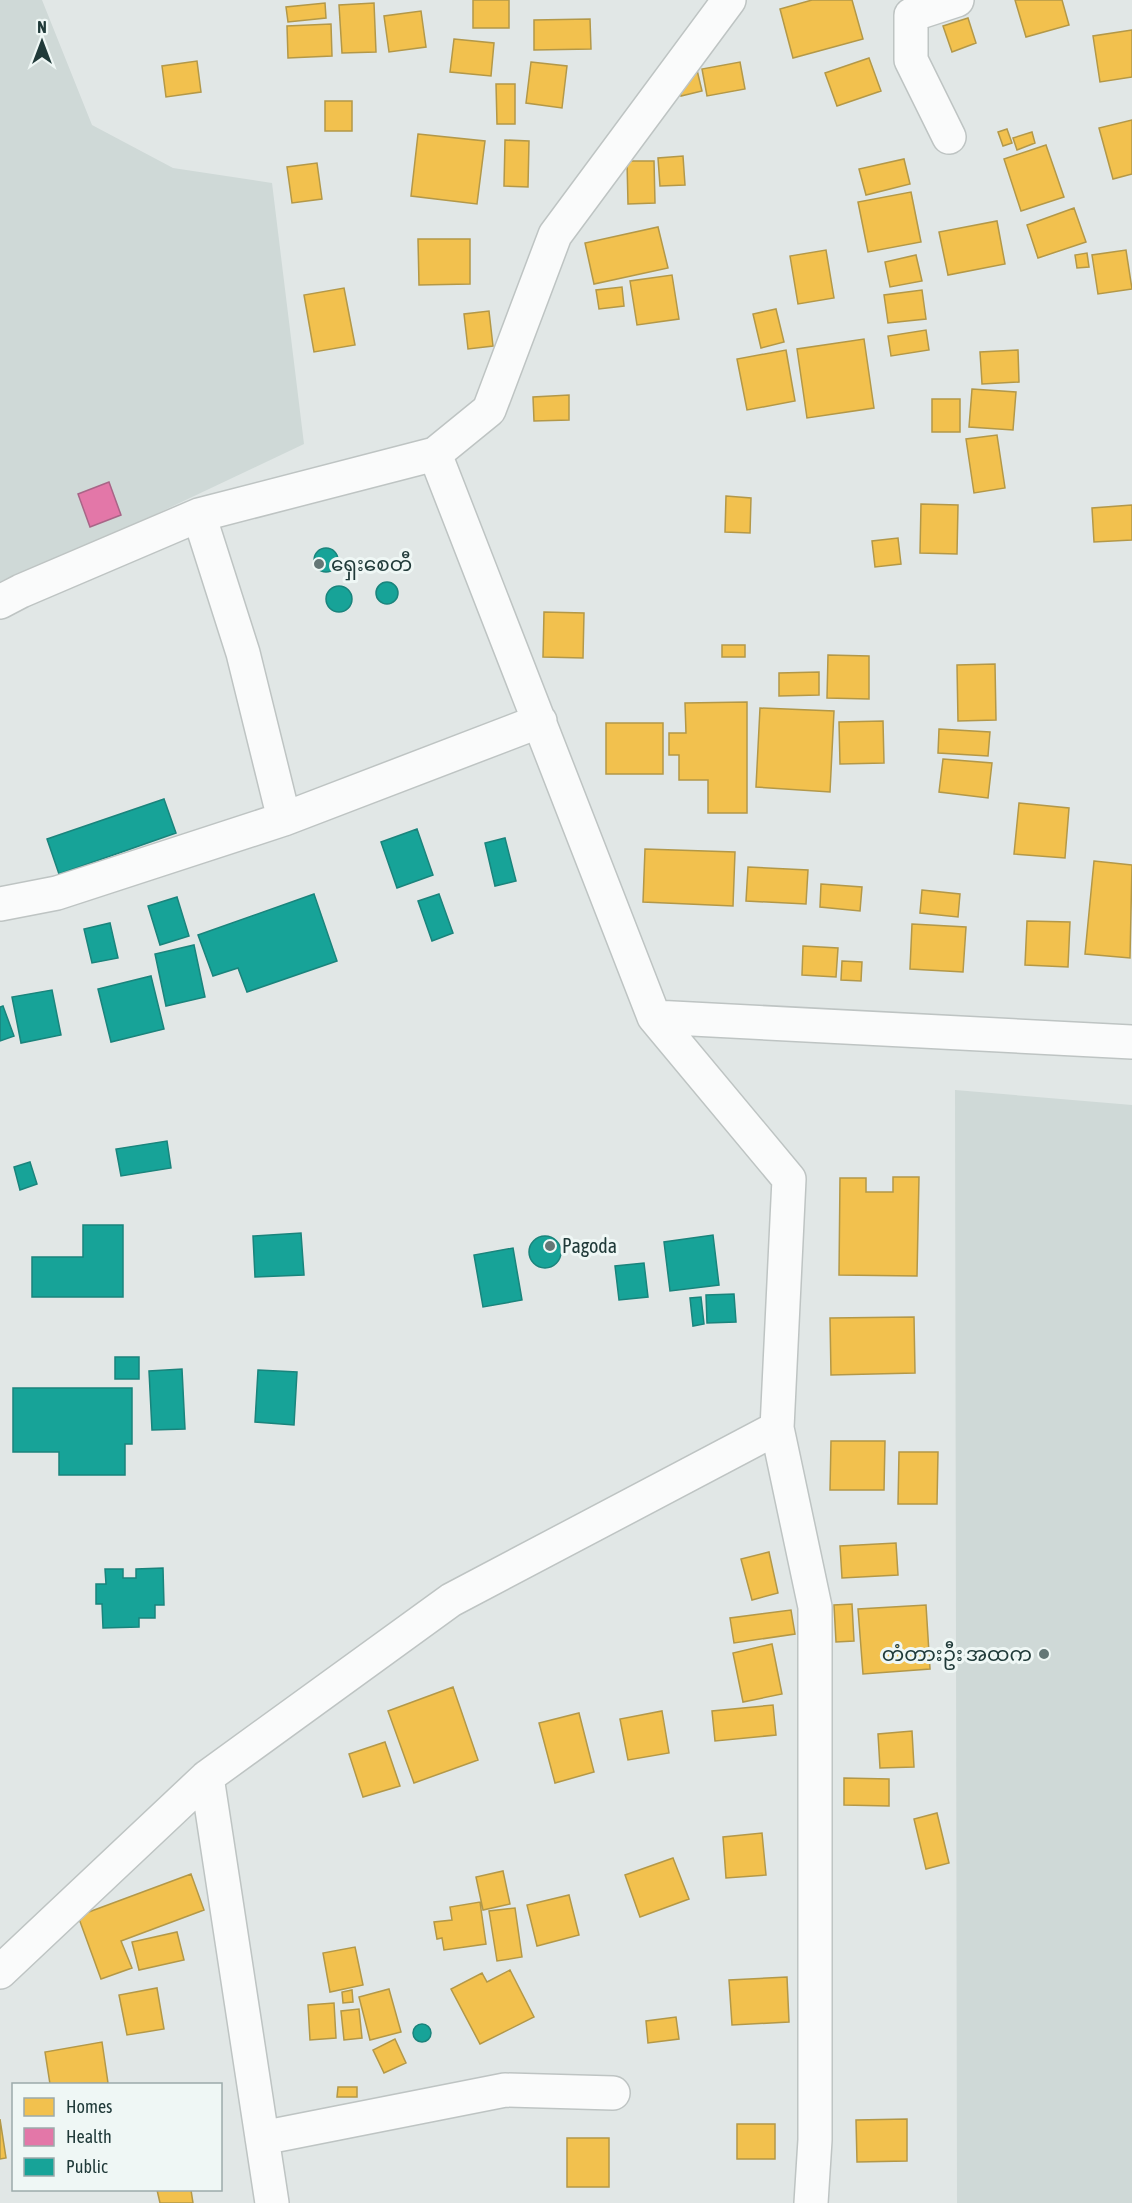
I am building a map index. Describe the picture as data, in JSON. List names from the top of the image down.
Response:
{
  "places": ["ရှေးစေတီ", "Pagoda", "တံတားဦး အထက"],
  "legend": ["Homes", "Health", "Public"],
  "north": "top"
}
